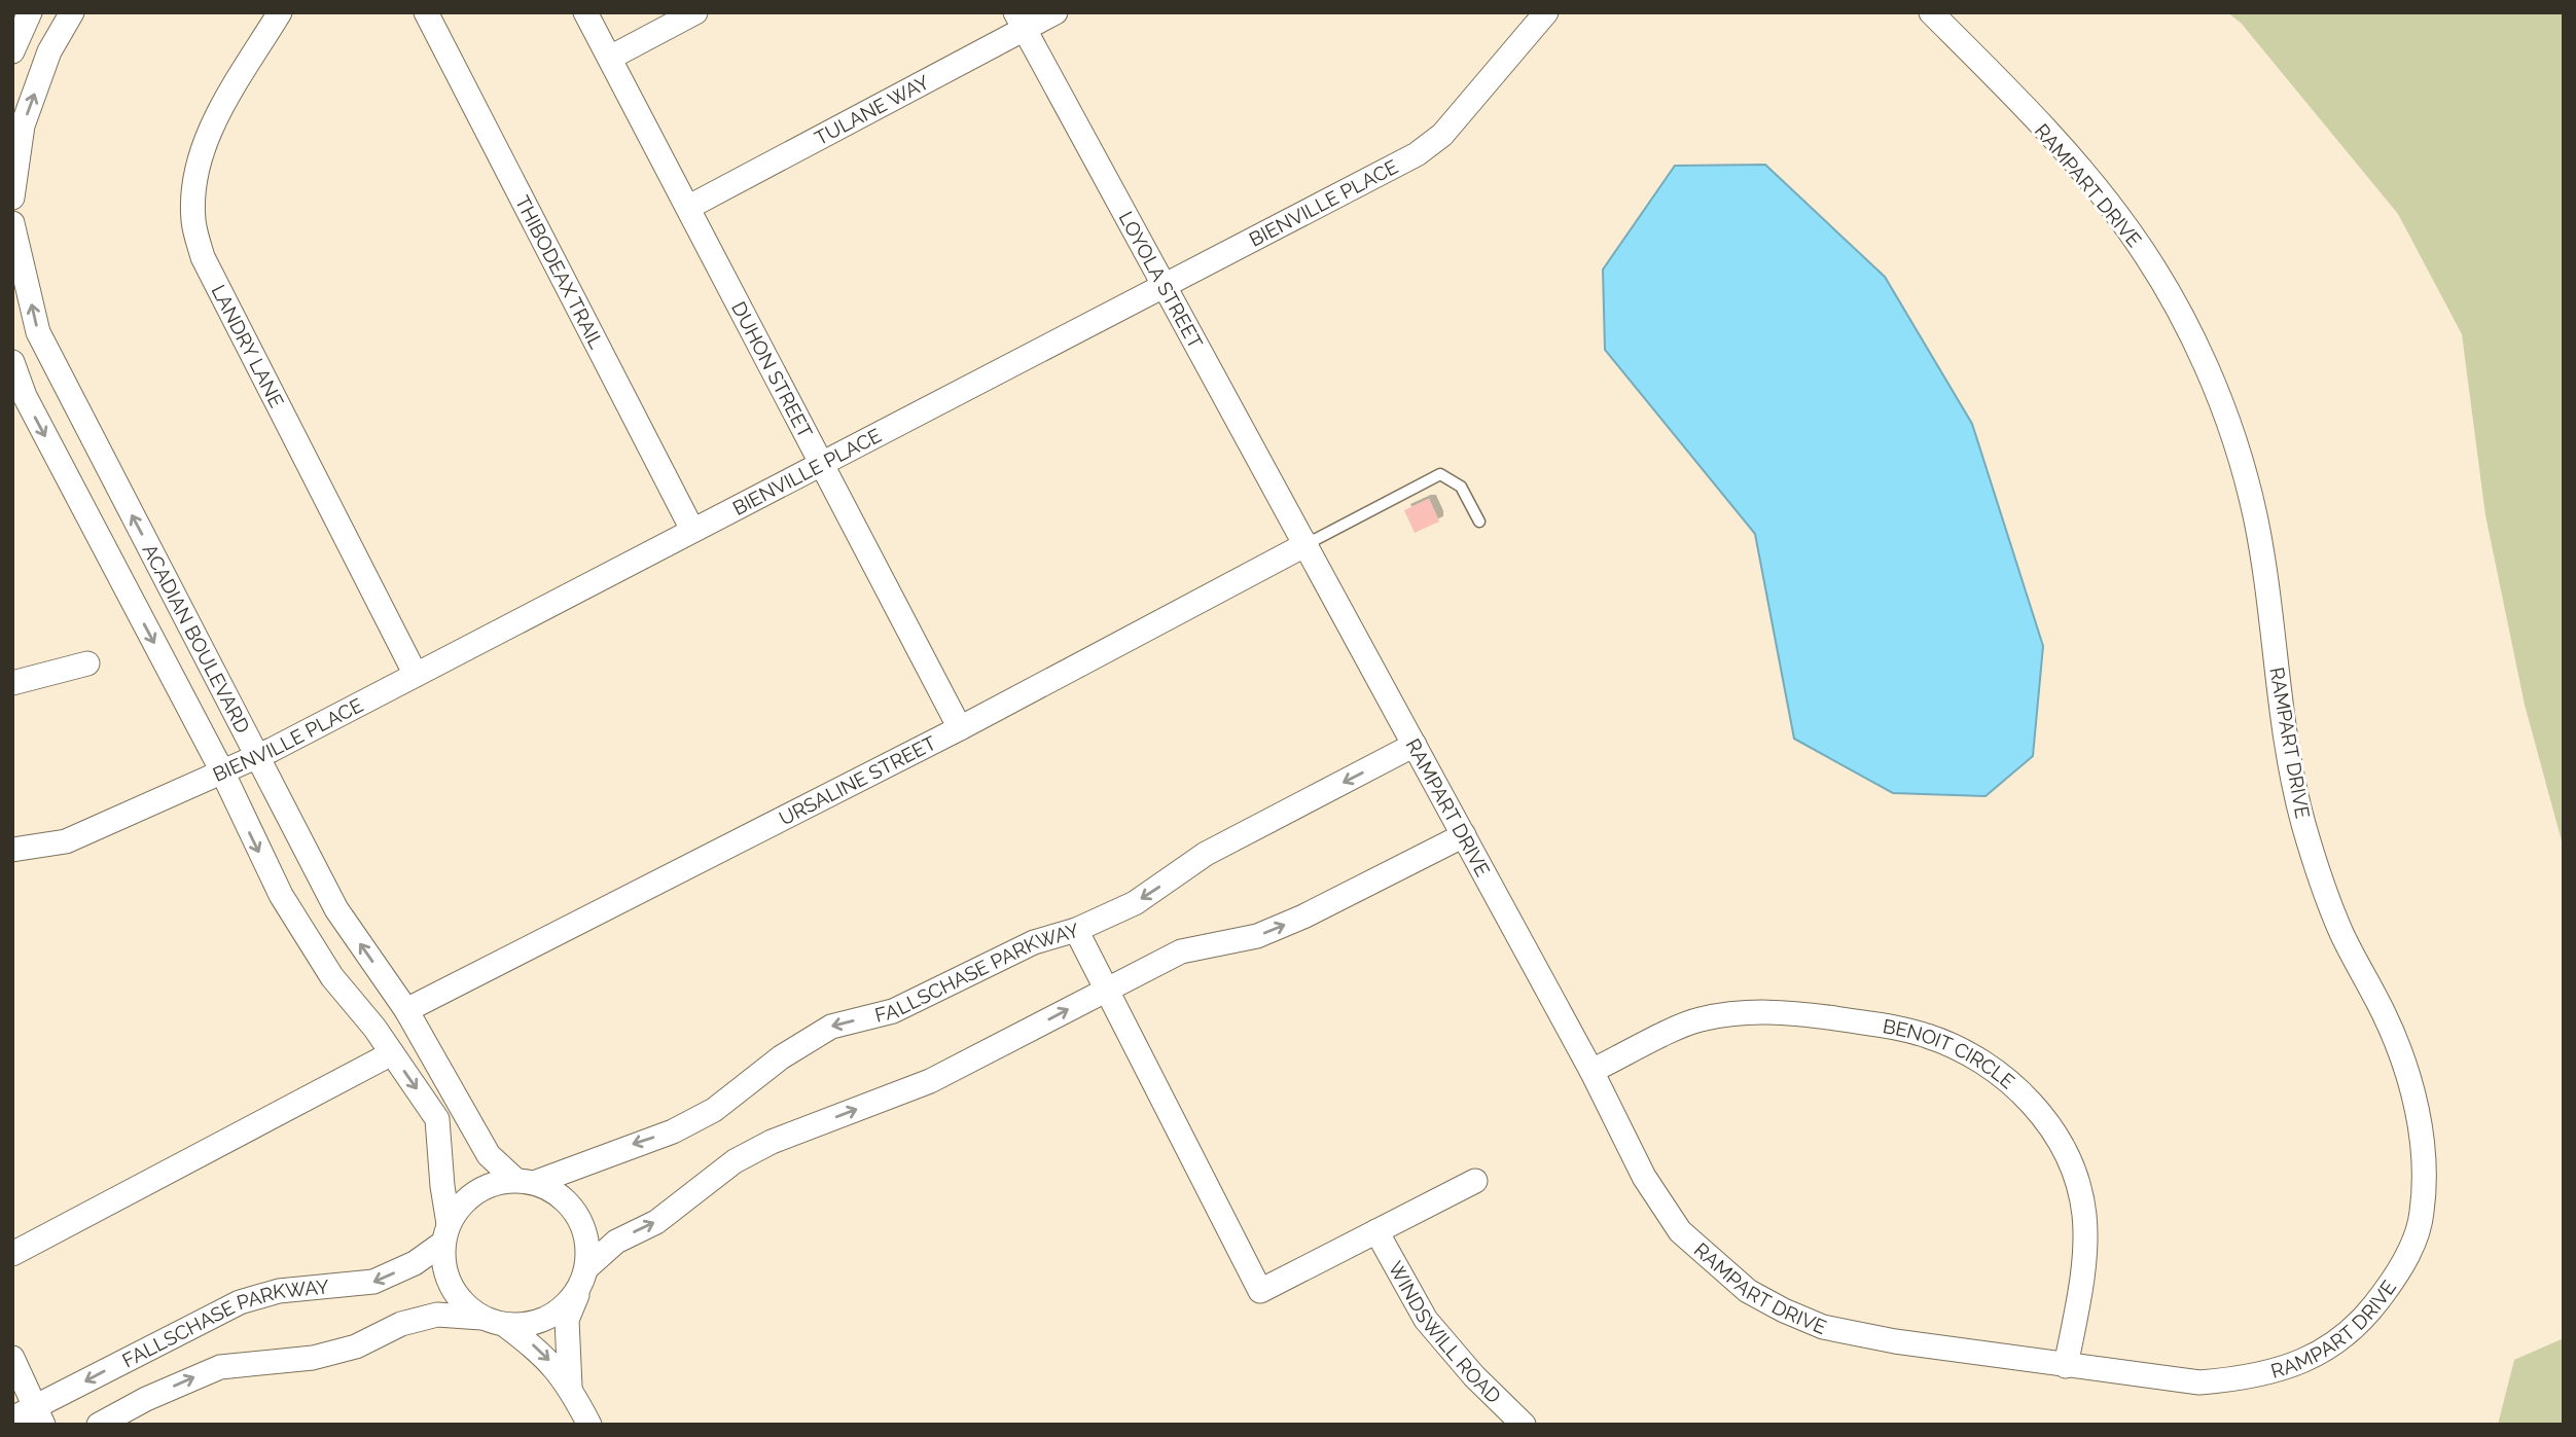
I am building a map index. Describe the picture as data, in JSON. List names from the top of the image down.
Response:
{
  "streets": {
    "street": [
      "TULANE WAY",
      "RAMPART DRIVE",
      "BIENVILLE PLACE",
      "THIBODEAX TRAIL",
      "LOYOLA STREET",
      "LANDRY LANE",
      "DUHON STREET",
      "ACADIAN BOULEVARD",
      "URSALINE STREET",
      "FALLSCHASE PARKWAY",
      "BENOIT CIRCLE",
      "WINDSWILL ROAD"
    ]
  },
  "crossings": [
    ["TULANE WAY", "LOYOLA STREET"],
    ["TULANE WAY", "DUHON STREET"],
    ["RAMPART DRIVE", "LOYOLA STREET"],
    ["RAMPART DRIVE", "URSALINE STREET"],
    ["RAMPART DRIVE", "FALLSCHASE PARKWAY"],
    ["RAMPART DRIVE", "BENOIT CIRCLE"],
    ["BIENVILLE PLACE", "THIBODEAX TRAIL"],
    ["BIENVILLE PLACE", "LOYOLA STREET"],
    ["BIENVILLE PLACE", "LANDRY LANE"],
    ["BIENVILLE PLACE", "DUHON STREET"],
    ["BIENVILLE PLACE", "ACADIAN BOULEVARD"],
    ["LOYOLA STREET", "URSALINE STREET"],
    ["DUHON STREET", "URSALINE STREET"],
    ["ACADIAN BOULEVARD", "URSALINE STREET"],
    ["ACADIAN BOULEVARD", "FALLSCHASE PARKWAY"]
  ]
}
